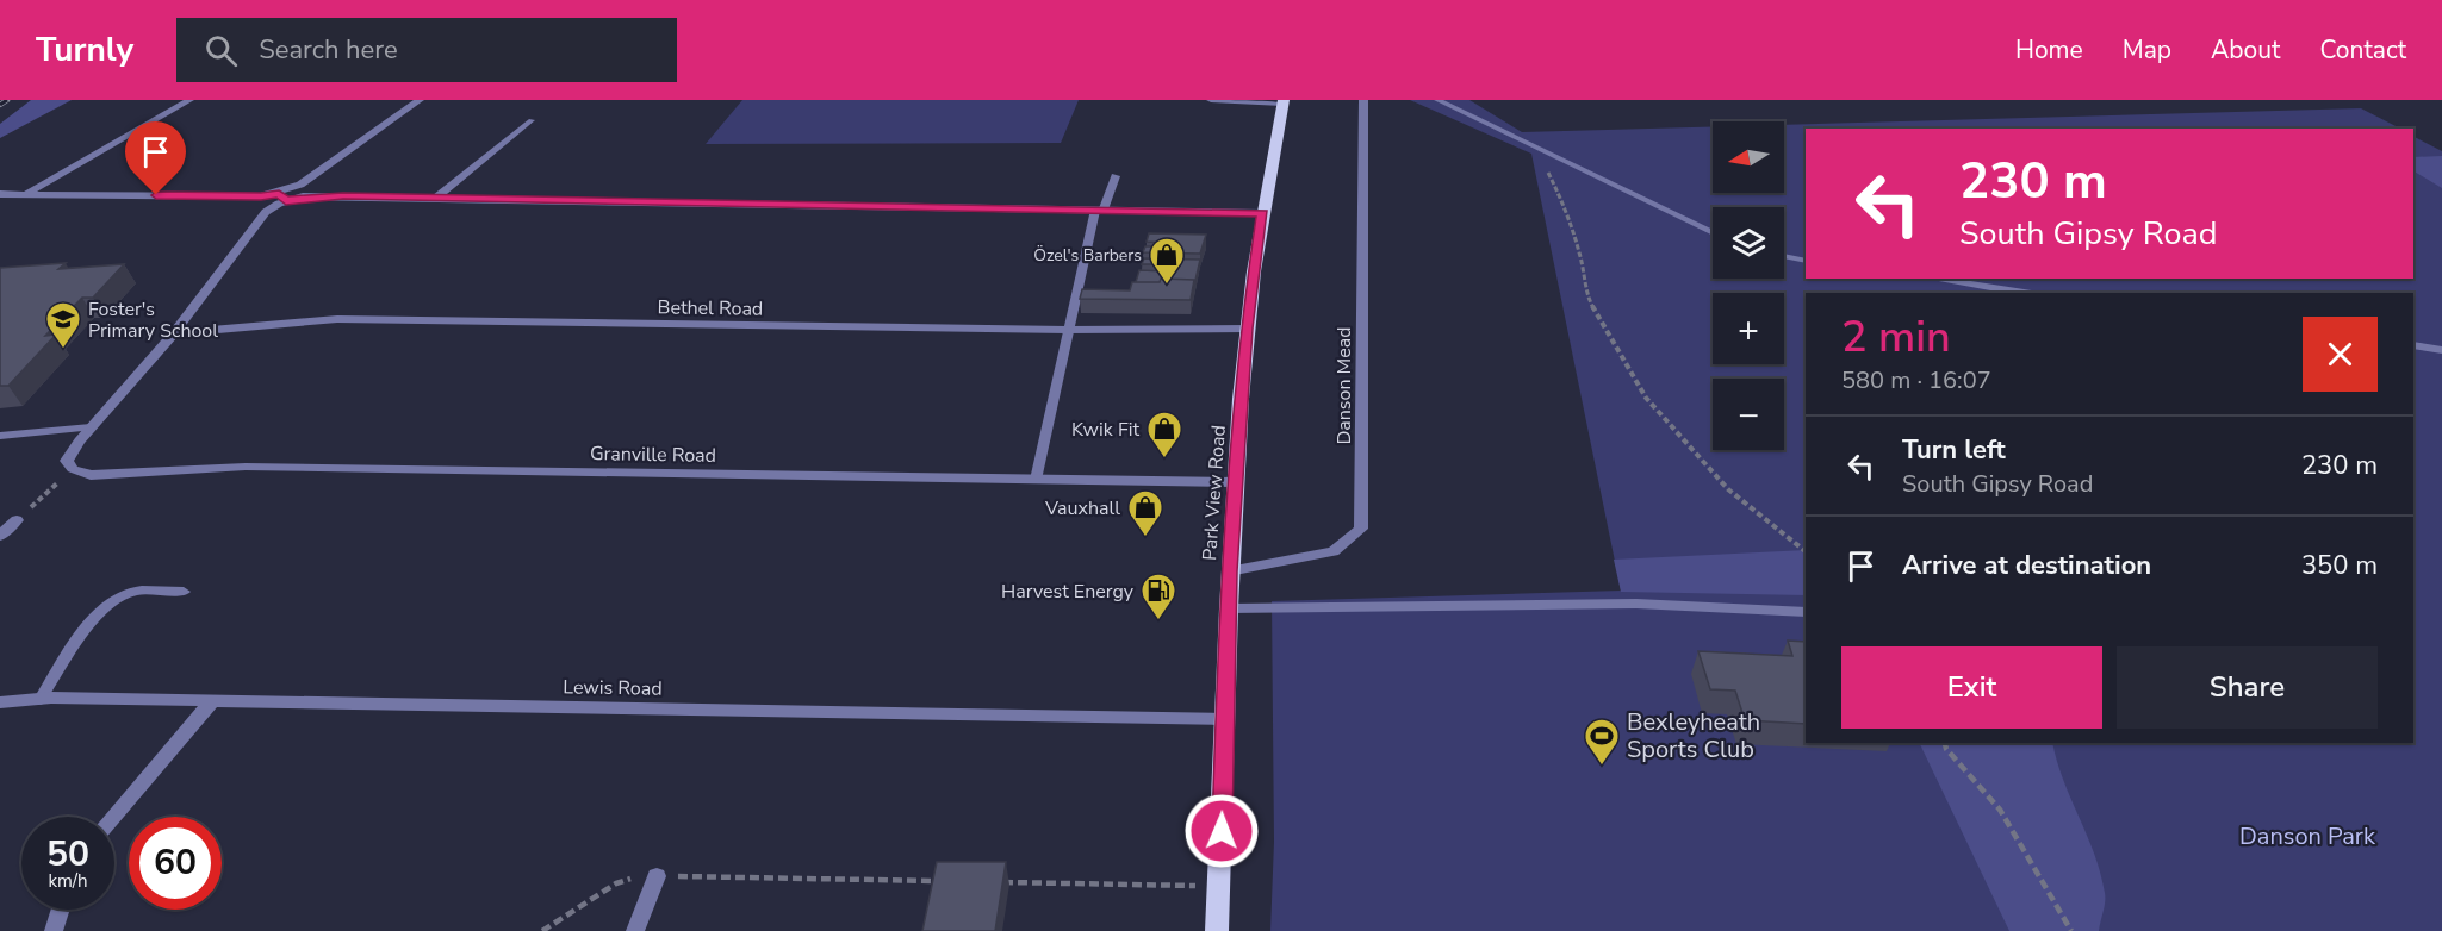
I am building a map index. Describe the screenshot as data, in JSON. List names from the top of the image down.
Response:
{
  "streets": {
    "main road": ["Park View Road"],
    "street": [
      "Bethel Road",
      "Danson Mead",
      "Granville Road",
      "Lewis Road"
    ]
  },
  "crossings": [
    ["Bethel Road", "Park View Road"],
    ["Danson Mead", "Park View Road"],
    ["Granville Road", "Park View Road"],
    ["Park View Road", "Lewis Road"]
  ],
  "parks": ["Danson Park"],
  "places": {
    "shop": ["Özel's Barbers", "Kwik Fit", "Vauxhall"],
    "school or university": ["Foster's Primary School"],
    "fuel station": ["Harvest Energy"],
    "sports": ["Bexleyheath Sports Club"]
  },
  "north": "left",
  "page": {
    "header": "Turnly",
    "search": "Search here",
    "nav": [
      "Home",
      "Map",
      "About",
      "Contact"
    ],
    "map_buttons": ["+", "−"],
    "turn": ["230 m", "South Gipsy Road"],
    "heading": ["2 min", "580 m · 16:07"],
    "list": [
      {
        "name": "Turn left",
        "note": "South Gipsy Road",
        "value": "230 m"
      },
      {
        "name": "Arrive at destination",
        "value": "350 m"
      }
    ],
    "buttons": ["Exit", "Share"],
    "speed": "50 km/h",
    "limit": "60"
  }
}
